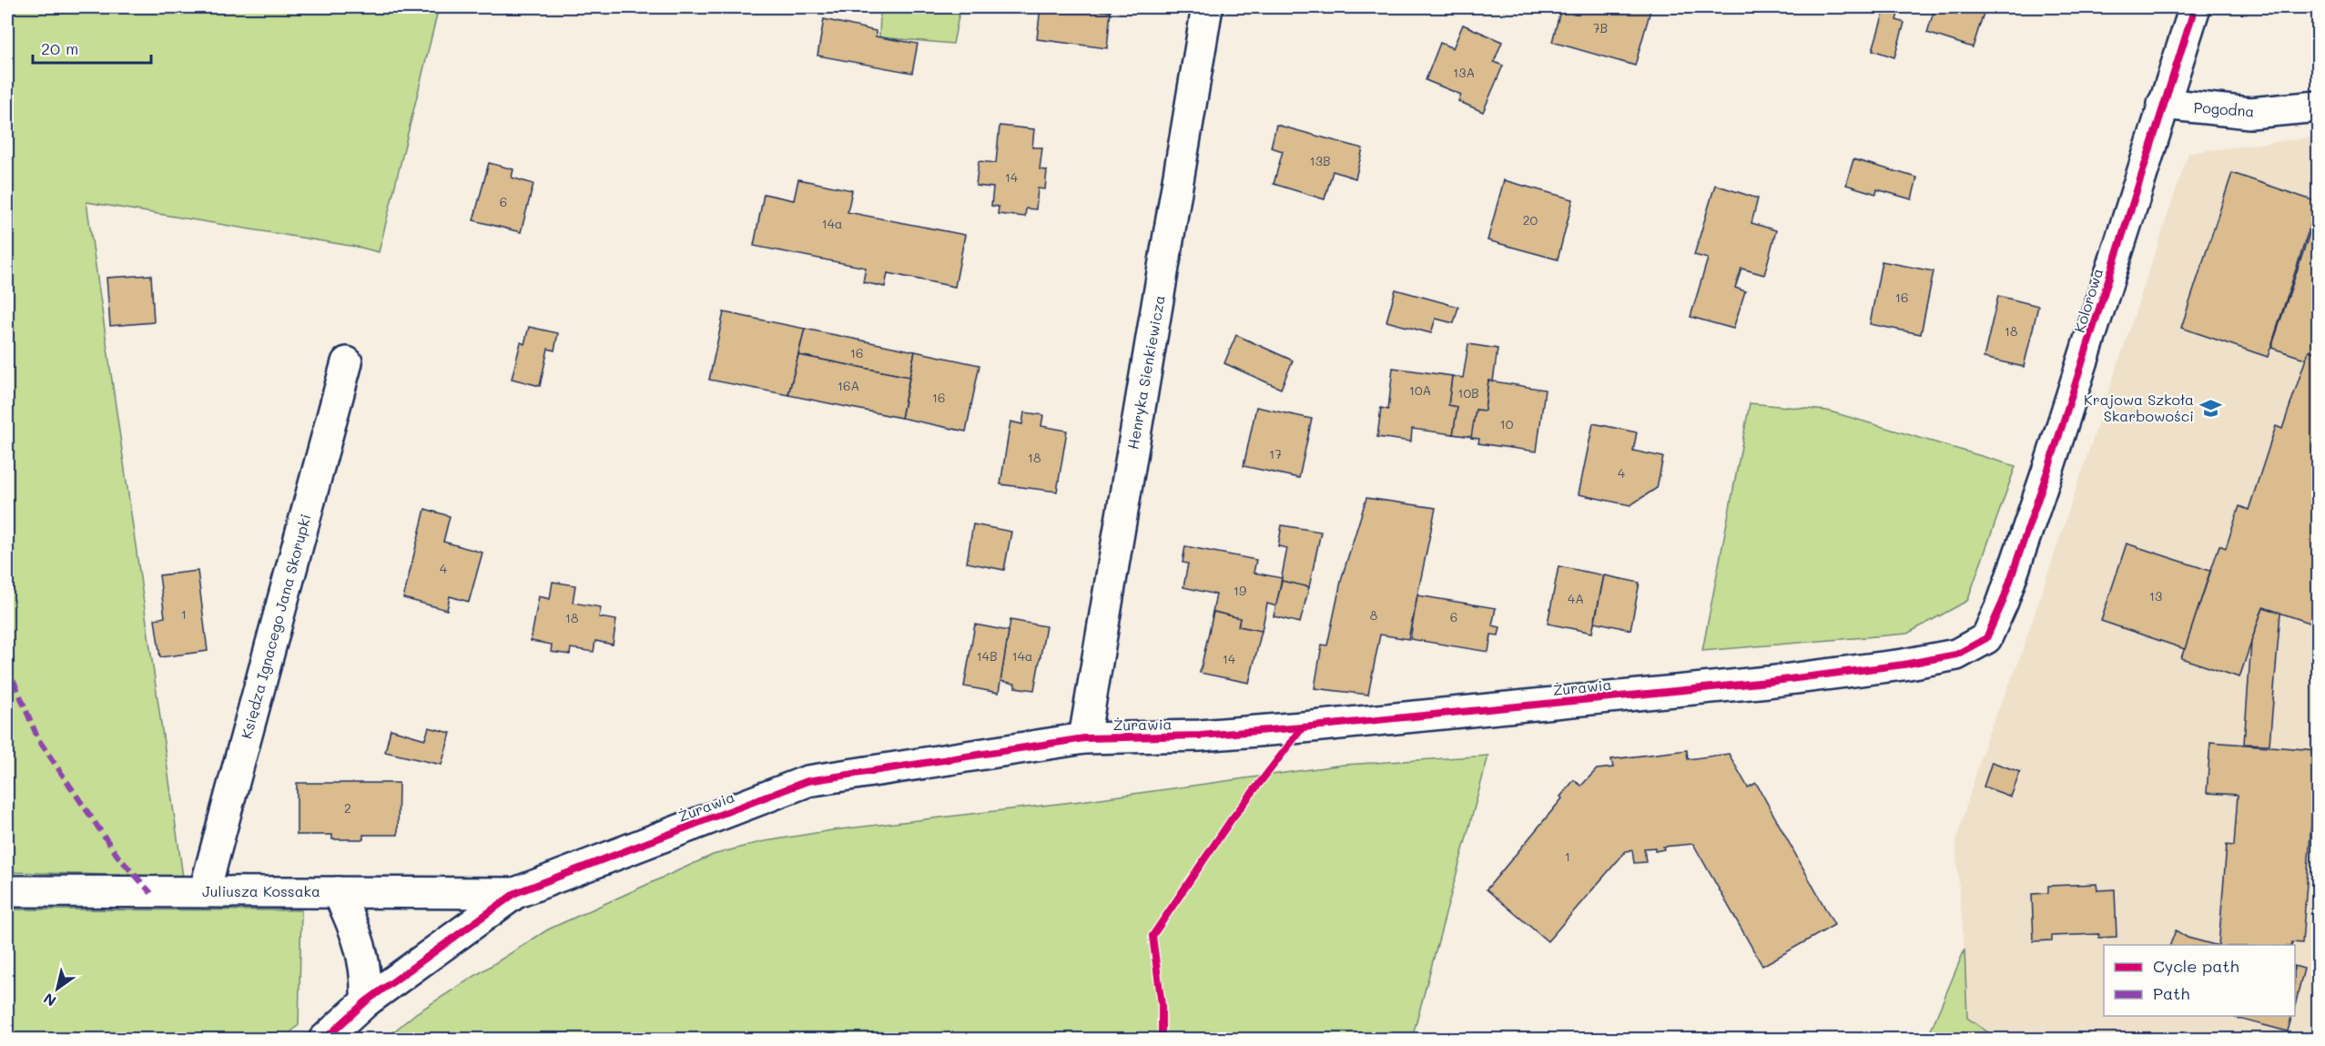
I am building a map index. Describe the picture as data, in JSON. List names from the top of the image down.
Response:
{
  "streets": {
    "street": [
      "Pogodna",
      "Kolorowa",
      "Henryka Sienkiewicza",
      "Księdza Ignacego Jana Skorupki",
      "Żurawia",
      "Juliusza Kossaka"
    ]
  },
  "crossings": [
    ["Pogodna", "Kolorowa"],
    ["Kolorowa", "Żurawia"],
    ["Henryka Sienkiewicza", "Żurawia"],
    ["Księdza Ignacego Jana Skorupki", "Juliusza Kossaka"],
    ["Żurawia", "Juliusza Kossaka"]
  ],
  "places": {
    "school or university": ["Krajowa Szkoła Skarbowości"]
  },
  "house_numbers": [
    "7B",
    "13A",
    "13B",
    "14",
    "6",
    "20",
    "14a",
    "16",
    "18",
    "16",
    "16A",
    "10A",
    "10B",
    "16",
    "10",
    "17",
    "18",
    "4",
    "4",
    "19",
    "13",
    "4A",
    "1",
    "8",
    "6",
    "18",
    "14B",
    "14a",
    "14",
    "2",
    "1"
  ],
  "legend": ["Cycle path", "Path"],
  "scale_bar": "20 m",
  "north": "bottom left"
}
